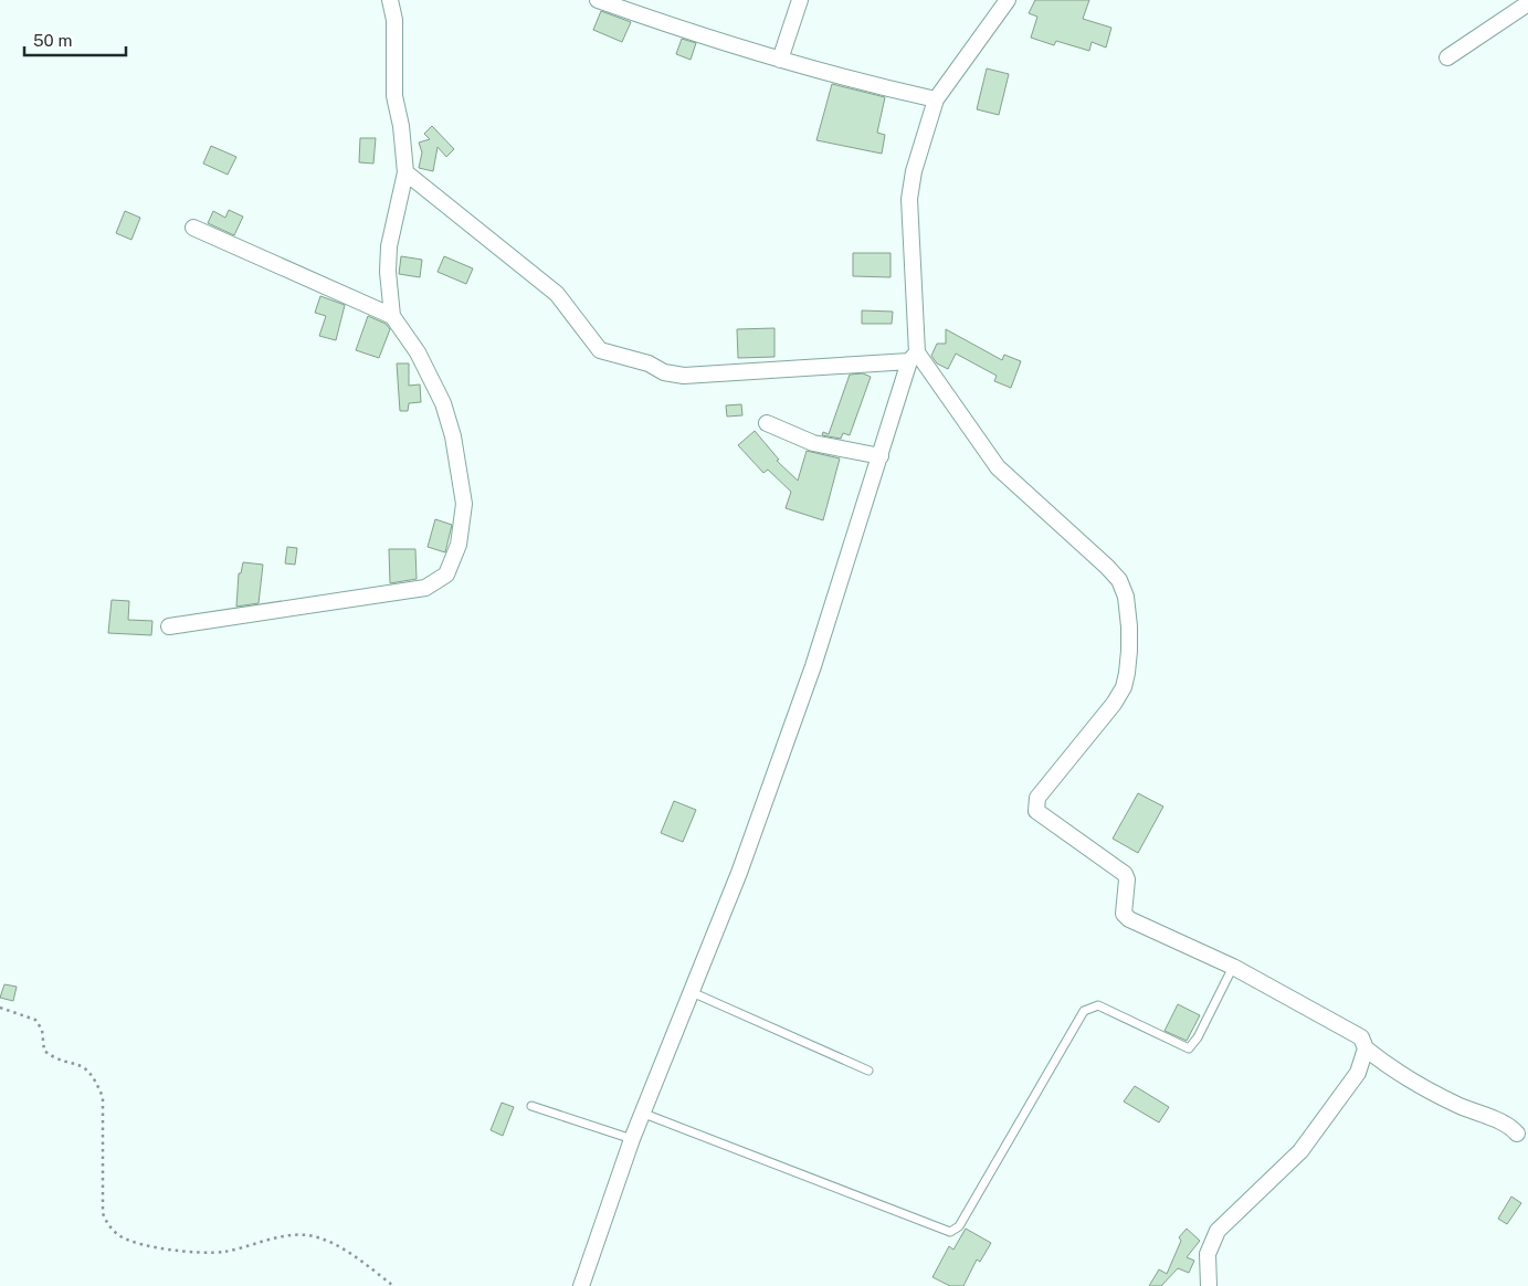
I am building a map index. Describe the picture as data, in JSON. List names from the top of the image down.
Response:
{
  "scale_bar": "50 m"
}
